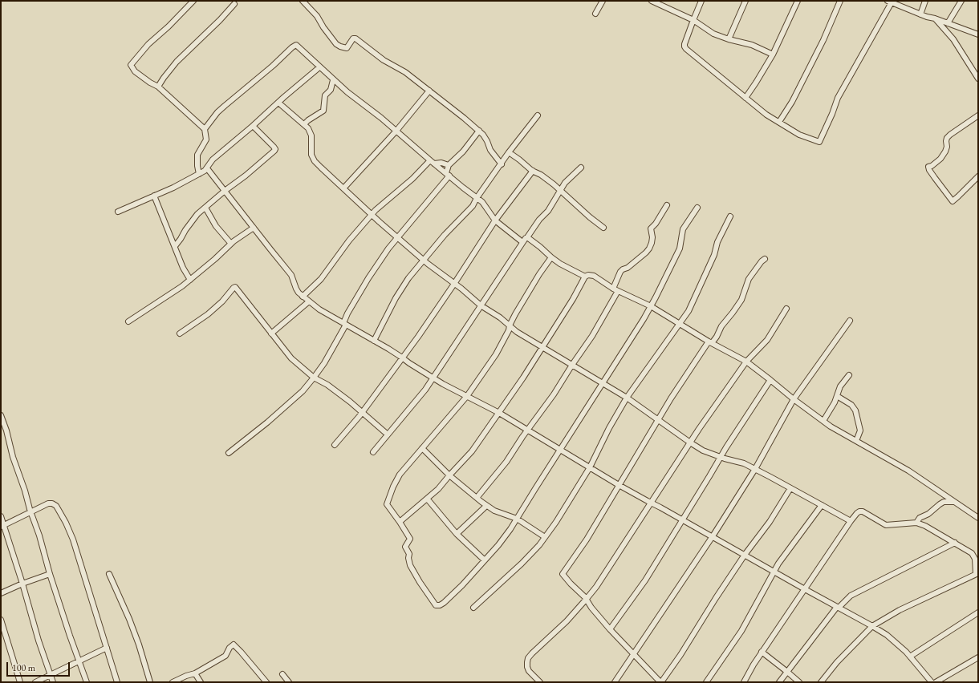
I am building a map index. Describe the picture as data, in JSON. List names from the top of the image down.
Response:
{
  "scale_bar": "100 m"
}
